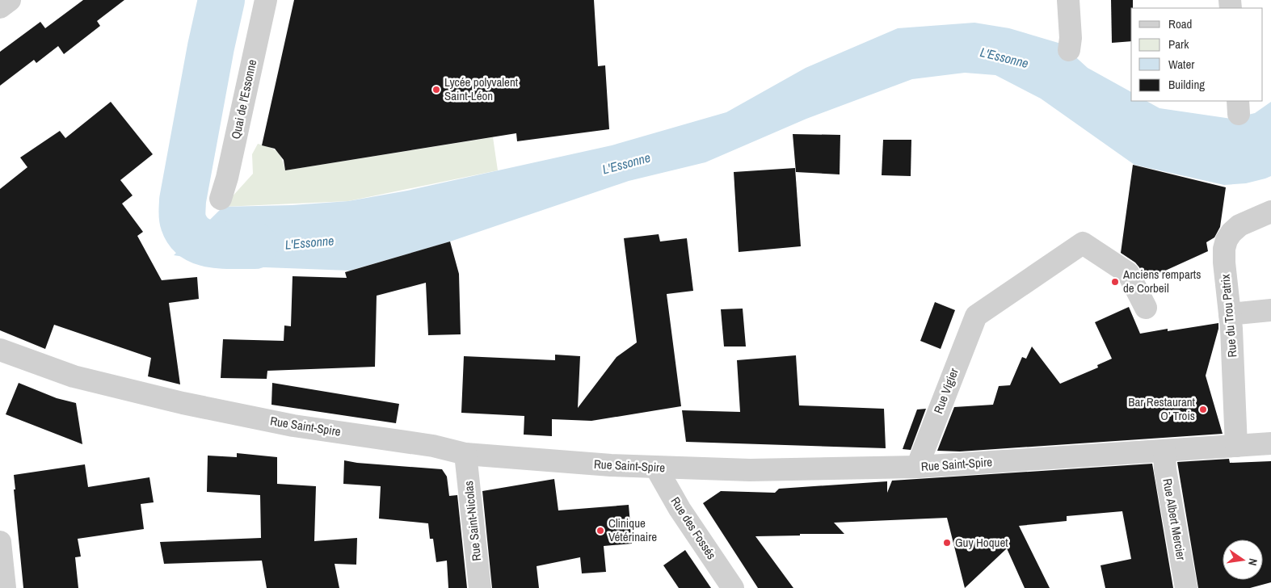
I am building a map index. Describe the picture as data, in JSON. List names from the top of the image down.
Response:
{
  "streets": {
    "street": [
      "Quai de l'Essonne",
      "Rue du Trou Patrix",
      "Rue Vigier",
      "Rue Saint-Spire",
      "Rue Albert Mercier",
      "Rue Saint-Nicolas",
      "Rue des Fossés"
    ]
  },
  "crossings": [
    ["Rue du Trou Patrix", "Rue Saint-Spire"],
    ["Rue Vigier", "Rue Saint-Spire"],
    ["Rue Saint-Spire", "Rue Albert Mercier"],
    ["Rue Saint-Spire", "Rue Saint-Nicolas"],
    ["Rue Saint-Spire", "Rue des Fossés"]
  ],
  "water": ["L'Essonne"],
  "places": [
    "Lycée polyvalent Saint-Léon",
    "Anciens remparts de Corbeil",
    "Bar Restaurant O’ Trois",
    "Clinique Vétérinaire",
    "Guy Hoquet"
  ],
  "legend": [
    "Road",
    "Park",
    "Water",
    "Building"
  ],
  "north": "right"
}
